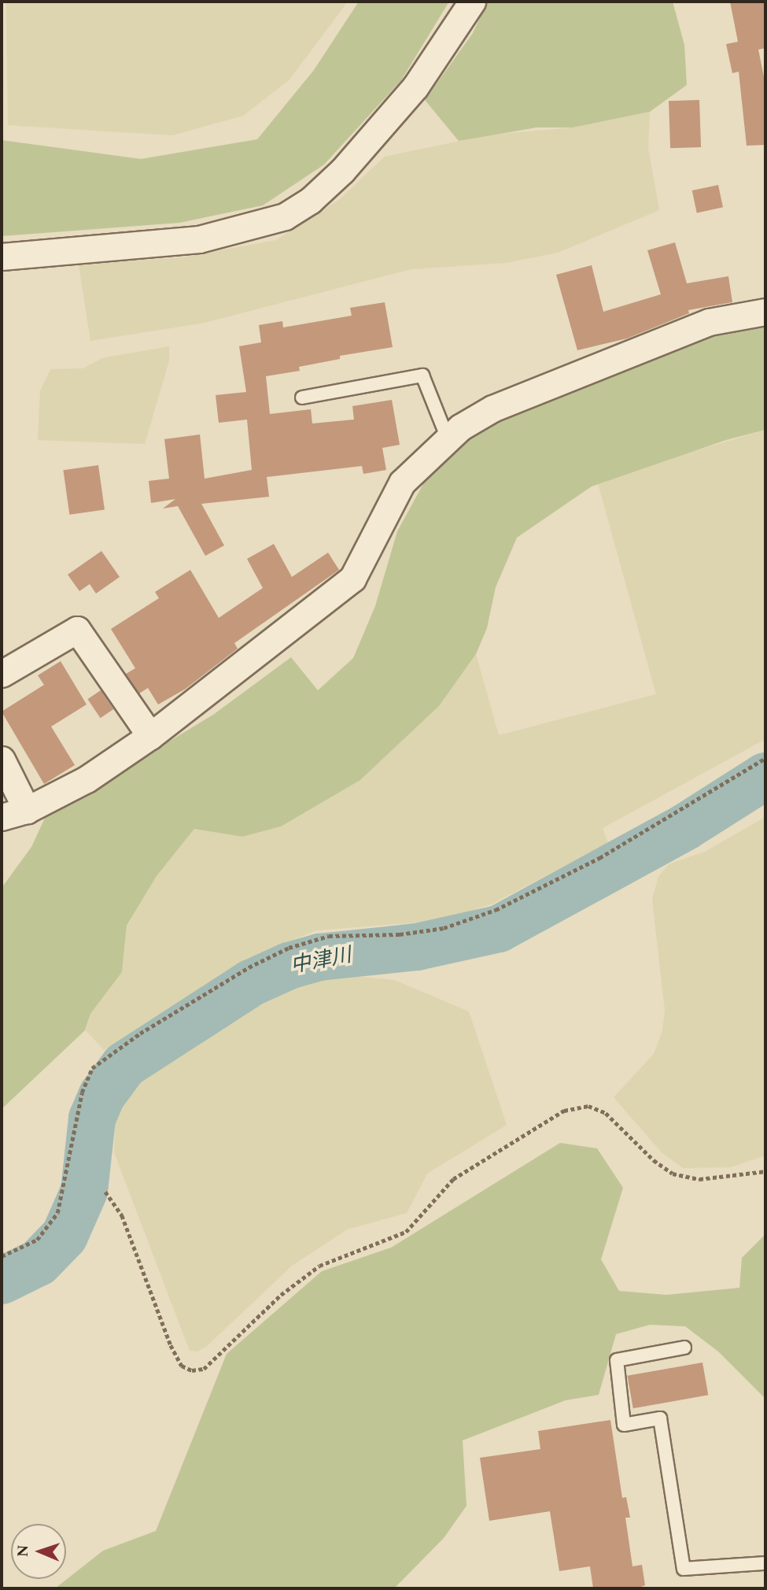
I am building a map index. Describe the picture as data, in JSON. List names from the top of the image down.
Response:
{
  "water": ["中津川"],
  "north": "left"
}
